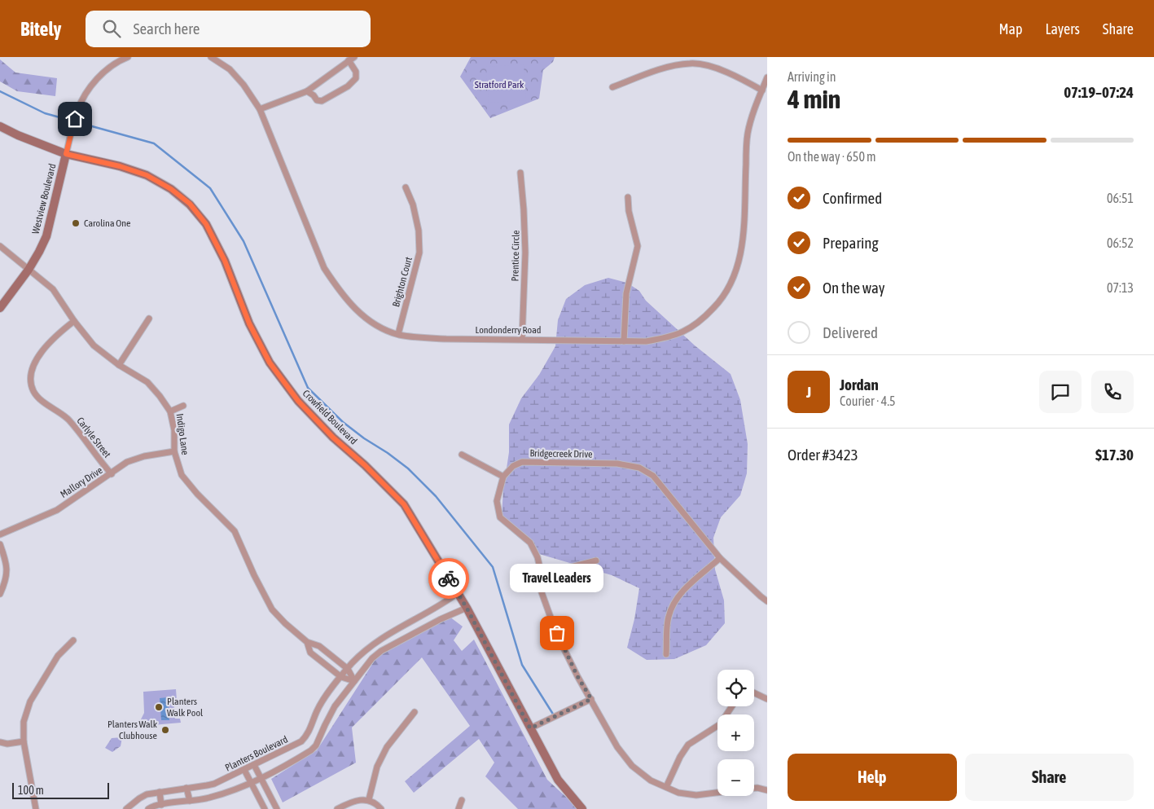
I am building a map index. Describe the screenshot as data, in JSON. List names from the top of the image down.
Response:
{
  "streets": {
    "main road": ["Westview Boulevard", "Crowfield Boulevard"],
    "street": [
      "Prentice Circle",
      "Brighton Court",
      "Londonderry Road",
      "Indigo Lane",
      "Carlyle Street",
      "Bridgecreek Drive",
      "Mallory Drive",
      "Planters Boulevard"
    ]
  },
  "crossings": [
    ["Westview Boulevard", "Crowfield Boulevard"],
    ["Westview Boulevard", "Indigo Lane"],
    ["Prentice Circle", "Londonderry Road"],
    ["Brighton Court", "Londonderry Road"],
    ["Crowfield Boulevard", "Planters Boulevard"],
    ["Indigo Lane", "Carlyle Street"],
    ["Indigo Lane", "Mallory Drive"],
    ["Indigo Lane", "Planters Boulevard"],
    ["Carlyle Street", "Mallory Drive"]
  ],
  "parks": ["Stratford Park"],
  "places": [
    "Carolina One",
    "Travel Leaders",
    "Planters Walk Pool",
    "Planters Walk Clubhouse"
  ],
  "scale_bar": "100 m",
  "page": {
    "header": "Bitely",
    "search": "Search here",
    "nav": ["Map", "Layers", "Share"],
    "heading": ["4 min", "Arriving in", "07:19–07:24"],
    "panel": [
      "Jordan",
      "Courier · 4.5",
      "Order #3423",
      "$17.30"
    ],
    "bar": "On the way · 650 m",
    "list": [
      ["Confirmed", "06:51"],
      ["Preparing", "06:52"],
      ["On the way", "07:13"],
      "Delivered"
    ],
    "round": "J",
    "bubble": "Travel Leaders",
    "map_buttons": ["+", "−"],
    "buttons": ["Help", "Share"],
    "scale": "100 m"
  }
}
